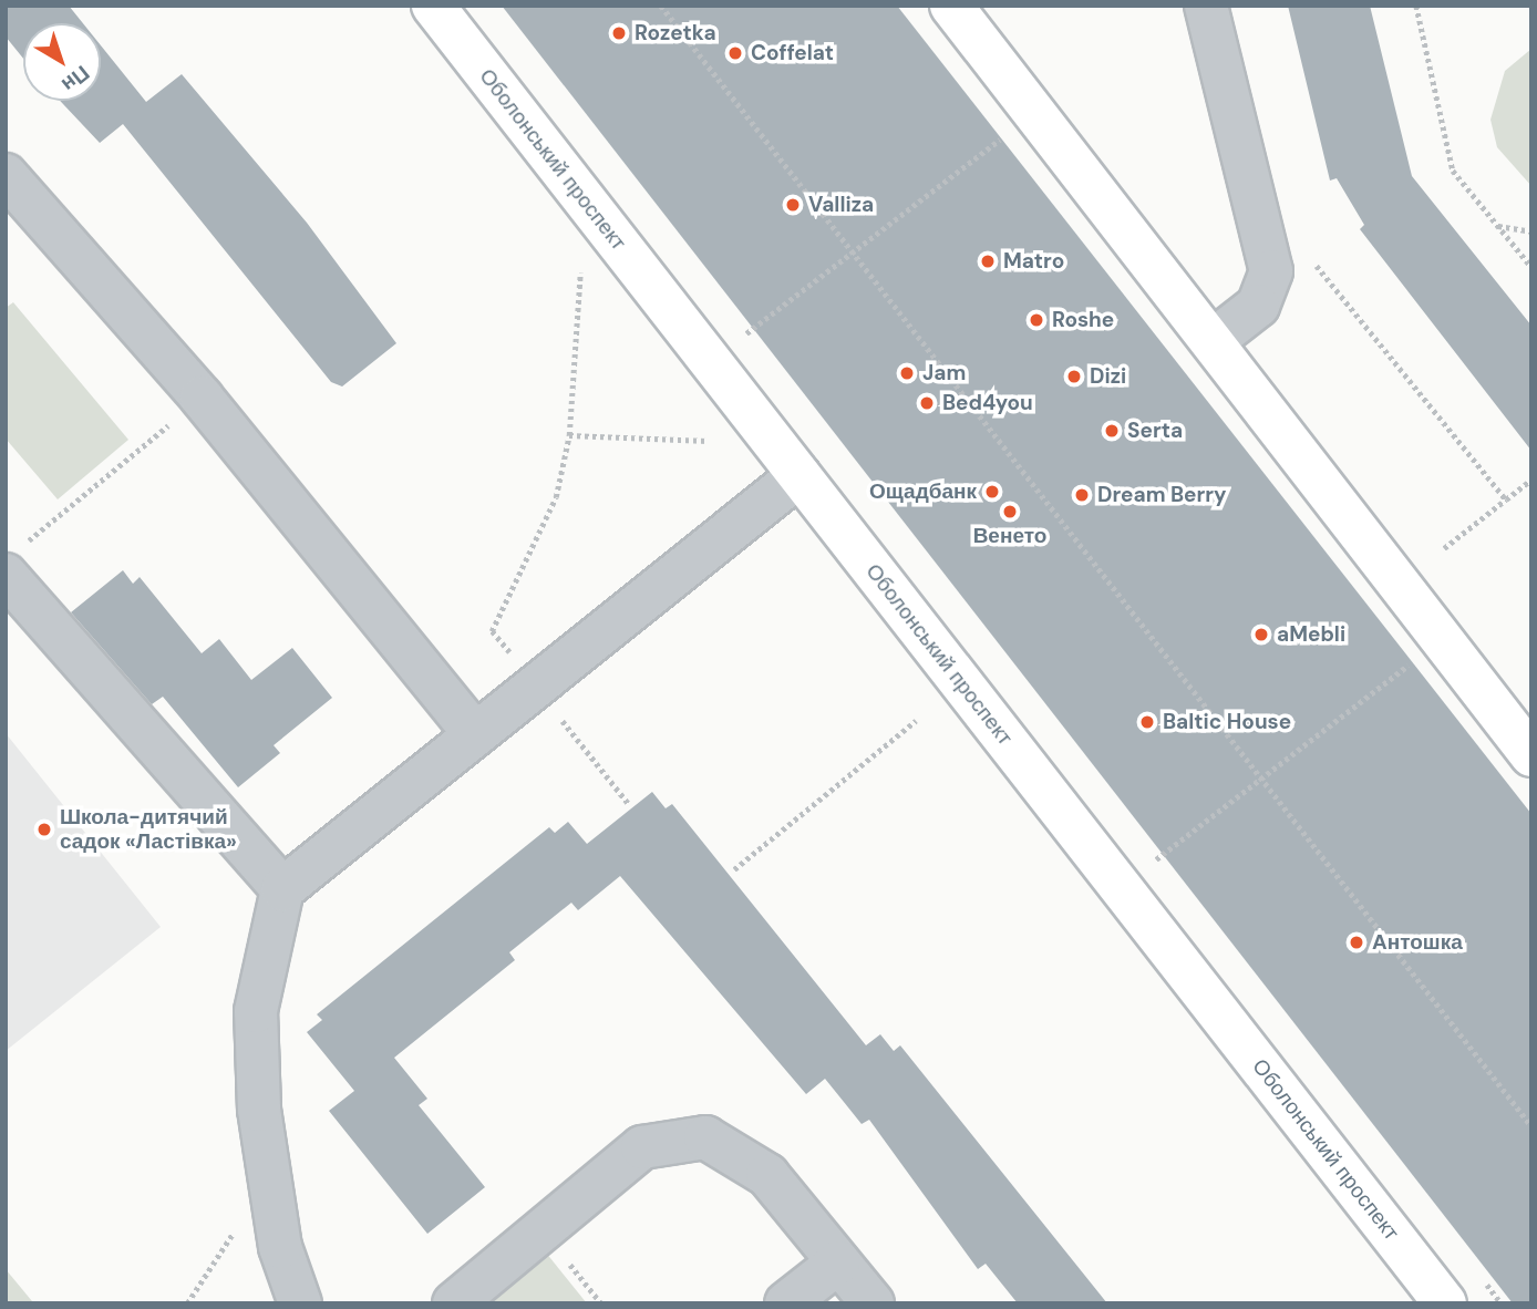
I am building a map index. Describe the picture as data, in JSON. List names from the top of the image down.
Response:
{
  "streets": {
    "main road": ["Оболонський проспект"]
  },
  "places": [
    "Rozetka",
    "Coffelat",
    "Valliza",
    "Matro",
    "Roshe",
    "Jam",
    "Dizi",
    "Bed4you",
    "Serta",
    "Ощадбанк",
    "Dream Berry",
    "Венето",
    "aMebli",
    "Baltic House",
    "Школа-дитячий садок «Ластівка»",
    "Антошка"
  ],
  "north": "bottom right"
}
